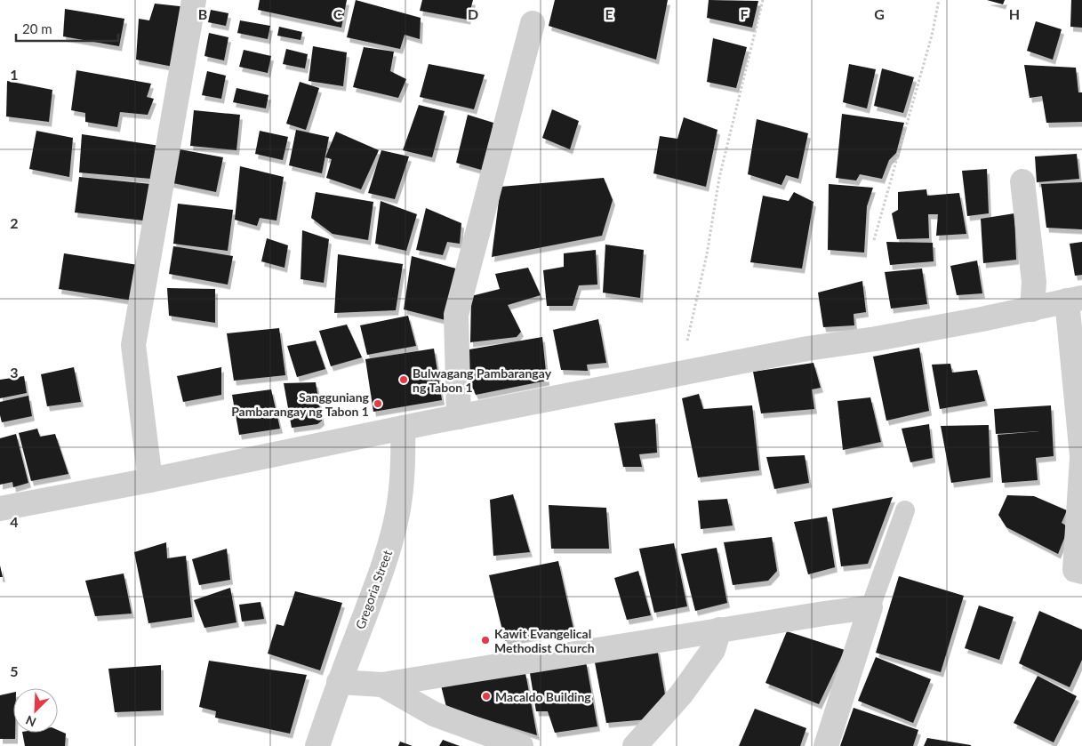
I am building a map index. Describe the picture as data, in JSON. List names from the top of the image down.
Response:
{
  "streets": {
    "street": ["Gregoria Street"]
  },
  "places": [
    "Bulwagang Pambarangay ng Tabon 1",
    "Sangguniang Pambarangay ng Tabon 1",
    "Kawit Evangelical Methodist Church",
    "Macaldo Building"
  ],
  "scale_bar": "20 m",
  "north": "bottom left",
  "grid": {
    "columns": [
      "B",
      "C",
      "D",
      "E",
      "F",
      "G",
      "H"
    ],
    "rows": [
      "1",
      "2",
      "3",
      "4",
      "5"
    ]
  }
}
